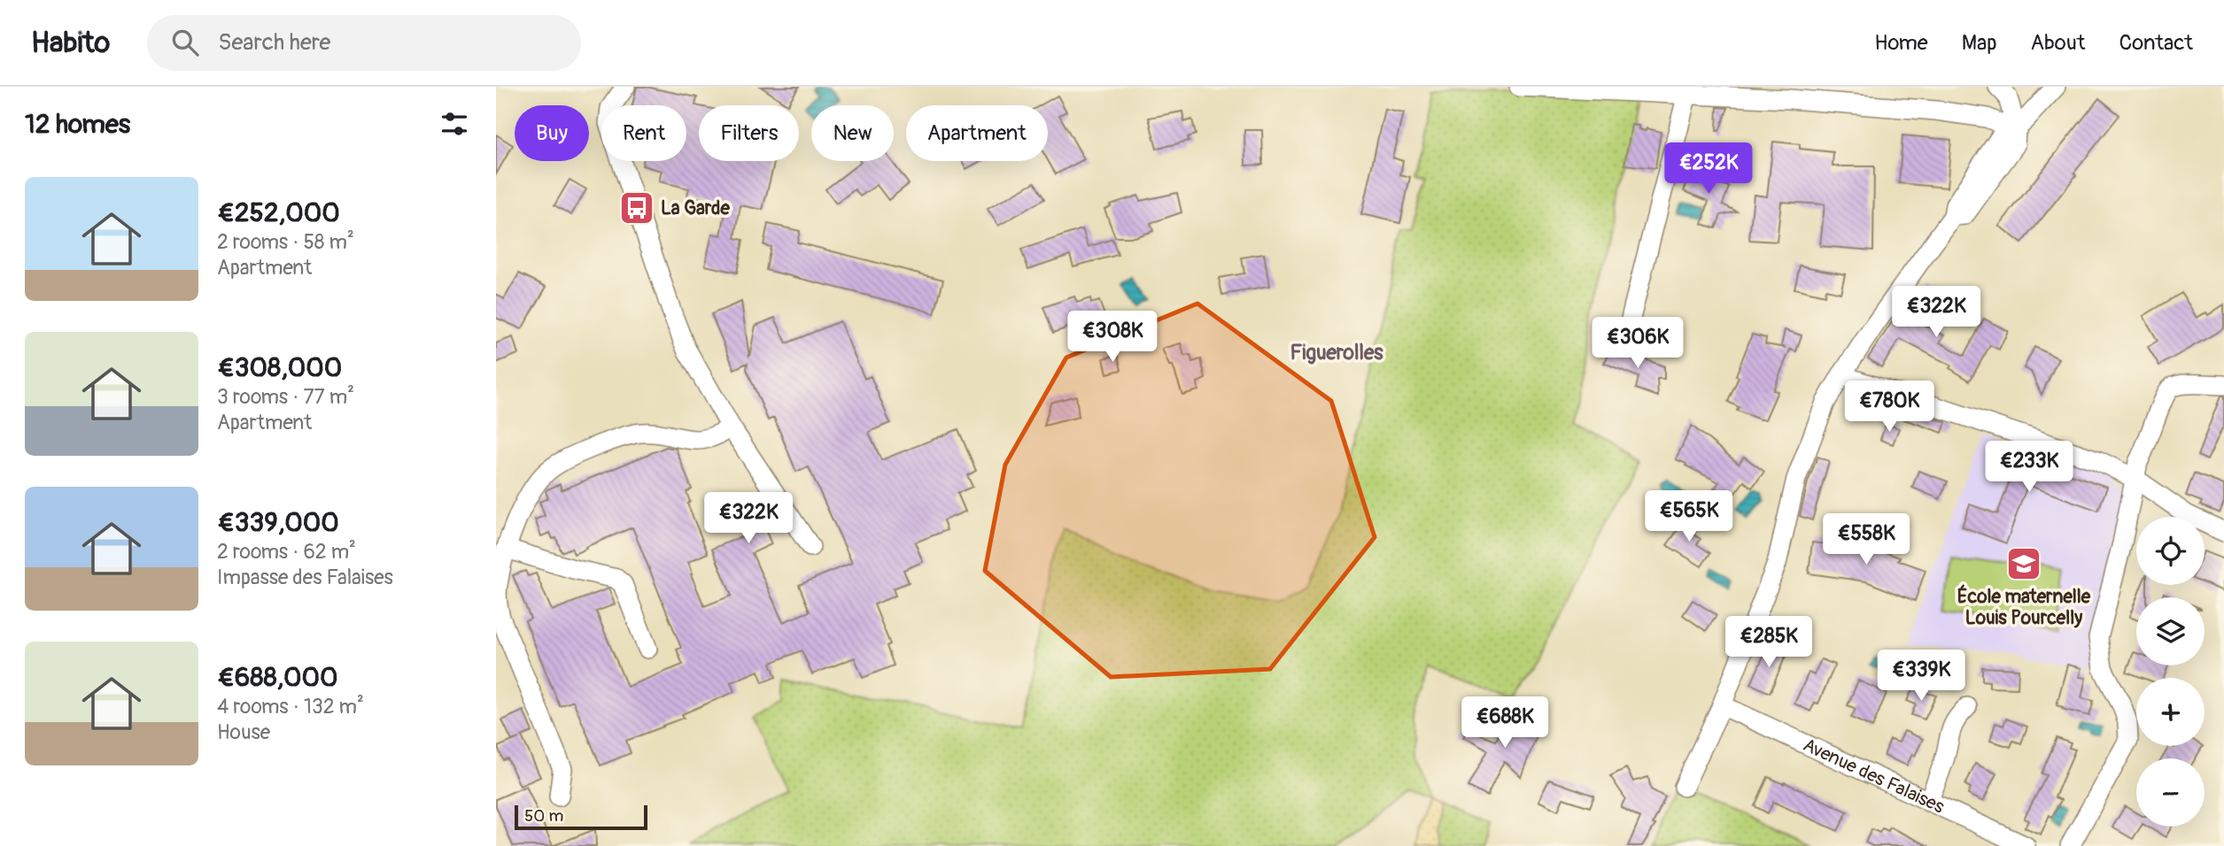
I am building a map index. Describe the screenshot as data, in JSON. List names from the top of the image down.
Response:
{
  "streets": {
    "street": ["Avenue des Falaises"]
  },
  "districts": ["Figuerolles"],
  "places": {
    "bus stop": ["La Garde"],
    "school or university": ["École maternelle Louis Pourcelly"]
  },
  "scale_bar": "50 m",
  "page": {
    "header": "Habito",
    "search": "Search here",
    "nav": [
      "Home",
      "Map",
      "About",
      "Contact"
    ],
    "heading": "12 homes",
    "chip": [
      "Buy",
      "Rent",
      "Filters",
      "New",
      "Apartment"
    ],
    "price": [
      "€252K",
      "€322K",
      "€308K",
      "€306K",
      "€780K",
      "€233K",
      "€565K",
      "€322K",
      "€558K",
      "€285K",
      "€339K",
      "€688K"
    ],
    "list": [
      {
        "name": "€252,000",
        "note": "2 rooms · 58 m² · Apartment"
      },
      {
        "name": "€308,000",
        "note": "3 rooms · 77 m² · Apartment"
      },
      {
        "name": "€339,000",
        "note": "2 rooms · 62 m² · Impasse des Falaises"
      },
      {
        "name": "€688,000",
        "note": "4 rooms · 132 m² · House"
      }
    ],
    "map_buttons": ["+", "−"],
    "scale": "50 m"
  }
}
